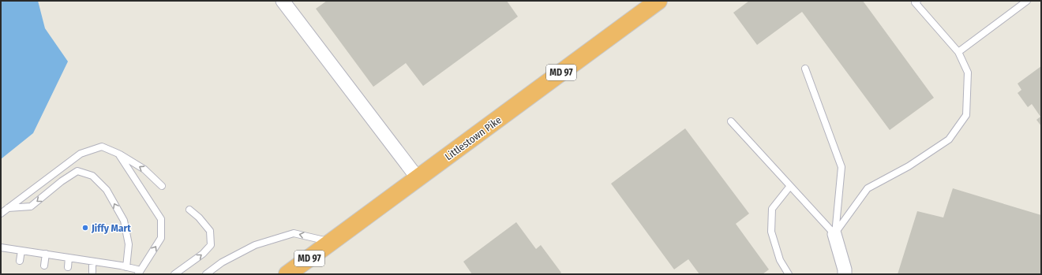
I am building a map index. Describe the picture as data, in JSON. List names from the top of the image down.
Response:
{
  "streets": {
    "highway": ["MD 97", "Littlestown Pike"]
  },
  "places": ["Jiffy Mart"]
}
